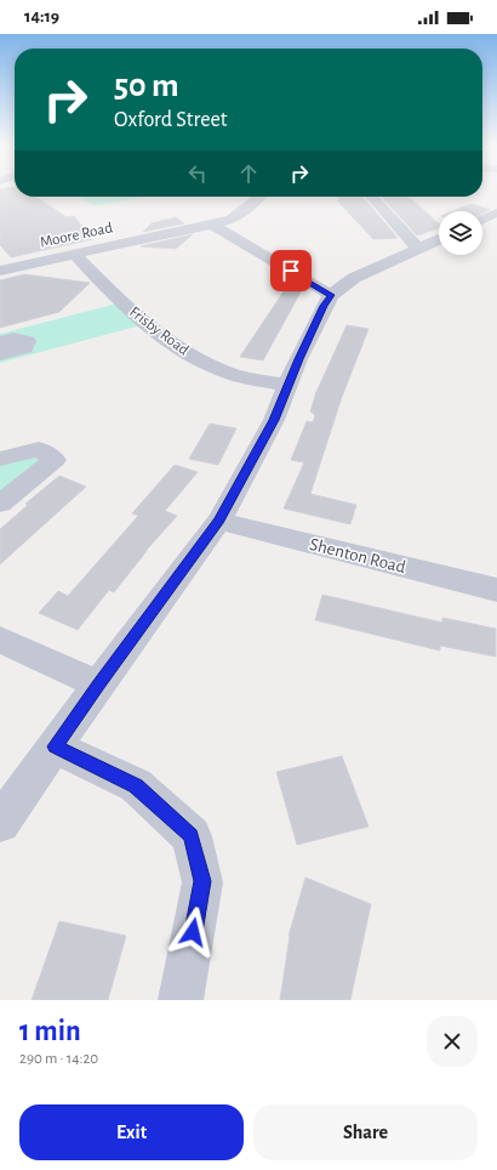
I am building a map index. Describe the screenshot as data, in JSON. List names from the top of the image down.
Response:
{
  "streets": {
    "street": ["Moore Road", "Frisby Road", "Shenton Road"]
  },
  "crossings": [
    ["Moore Road", "Frisby Road"]
  ],
  "page": {
    "status": "14:19",
    "turn": ["50 m", "Oxford Street"],
    "heading": ["1 min", "290 m · 14:20"],
    "buttons": ["Exit", "Share"]
  }
}
